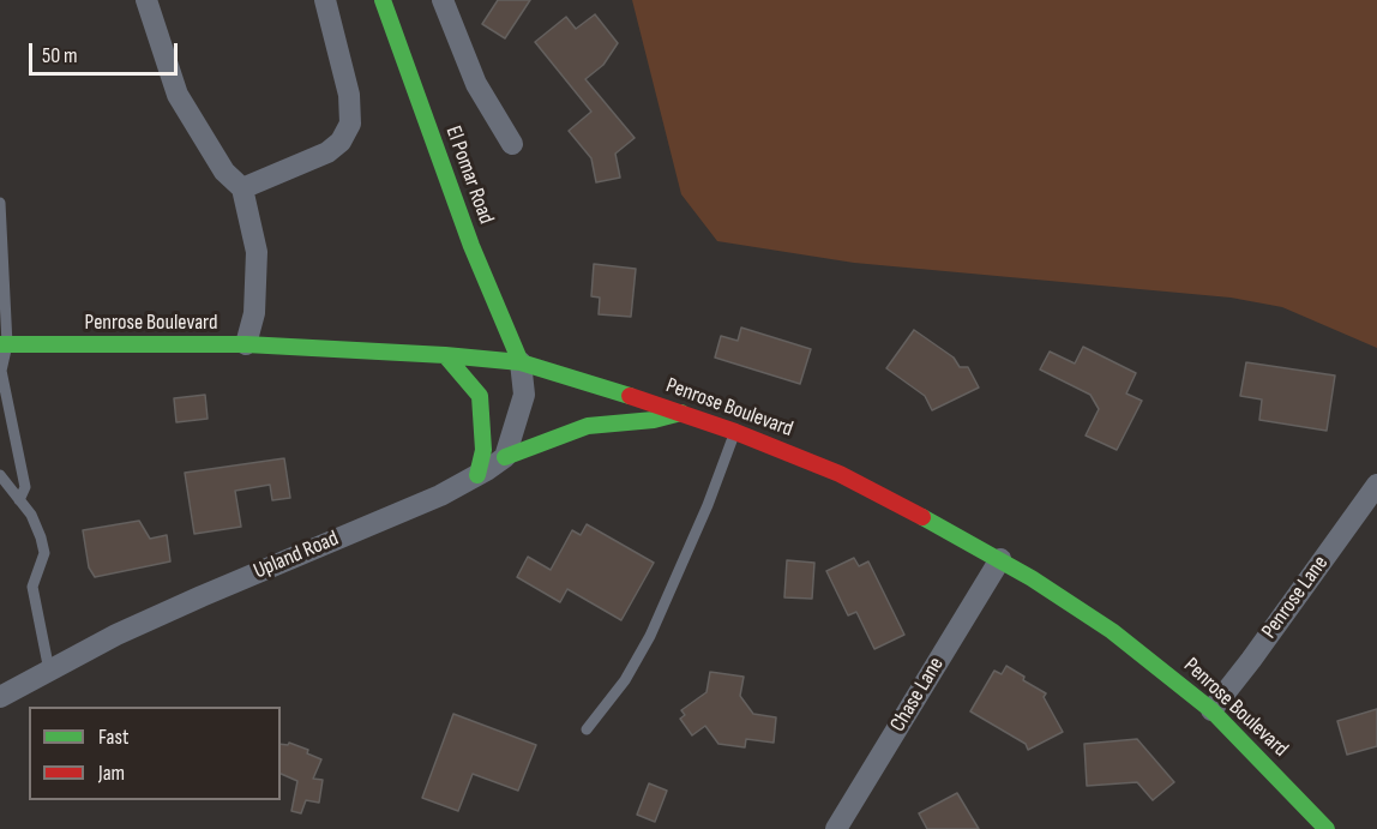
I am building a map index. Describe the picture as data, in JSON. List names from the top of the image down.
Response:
{
  "streets": {
    "street": [
      "El Pomar Road",
      "Penrose Boulevard",
      "Upland Road",
      "Penrose Lane",
      "Chase Lane"
    ]
  },
  "crossings": [
    ["El Pomar Road", "Penrose Boulevard"],
    ["Penrose Boulevard", "Penrose Lane"],
    ["Penrose Boulevard", "Chase Lane"]
  ],
  "legend": ["Fast", "Jam"],
  "scale_bar": "50 m"
}
